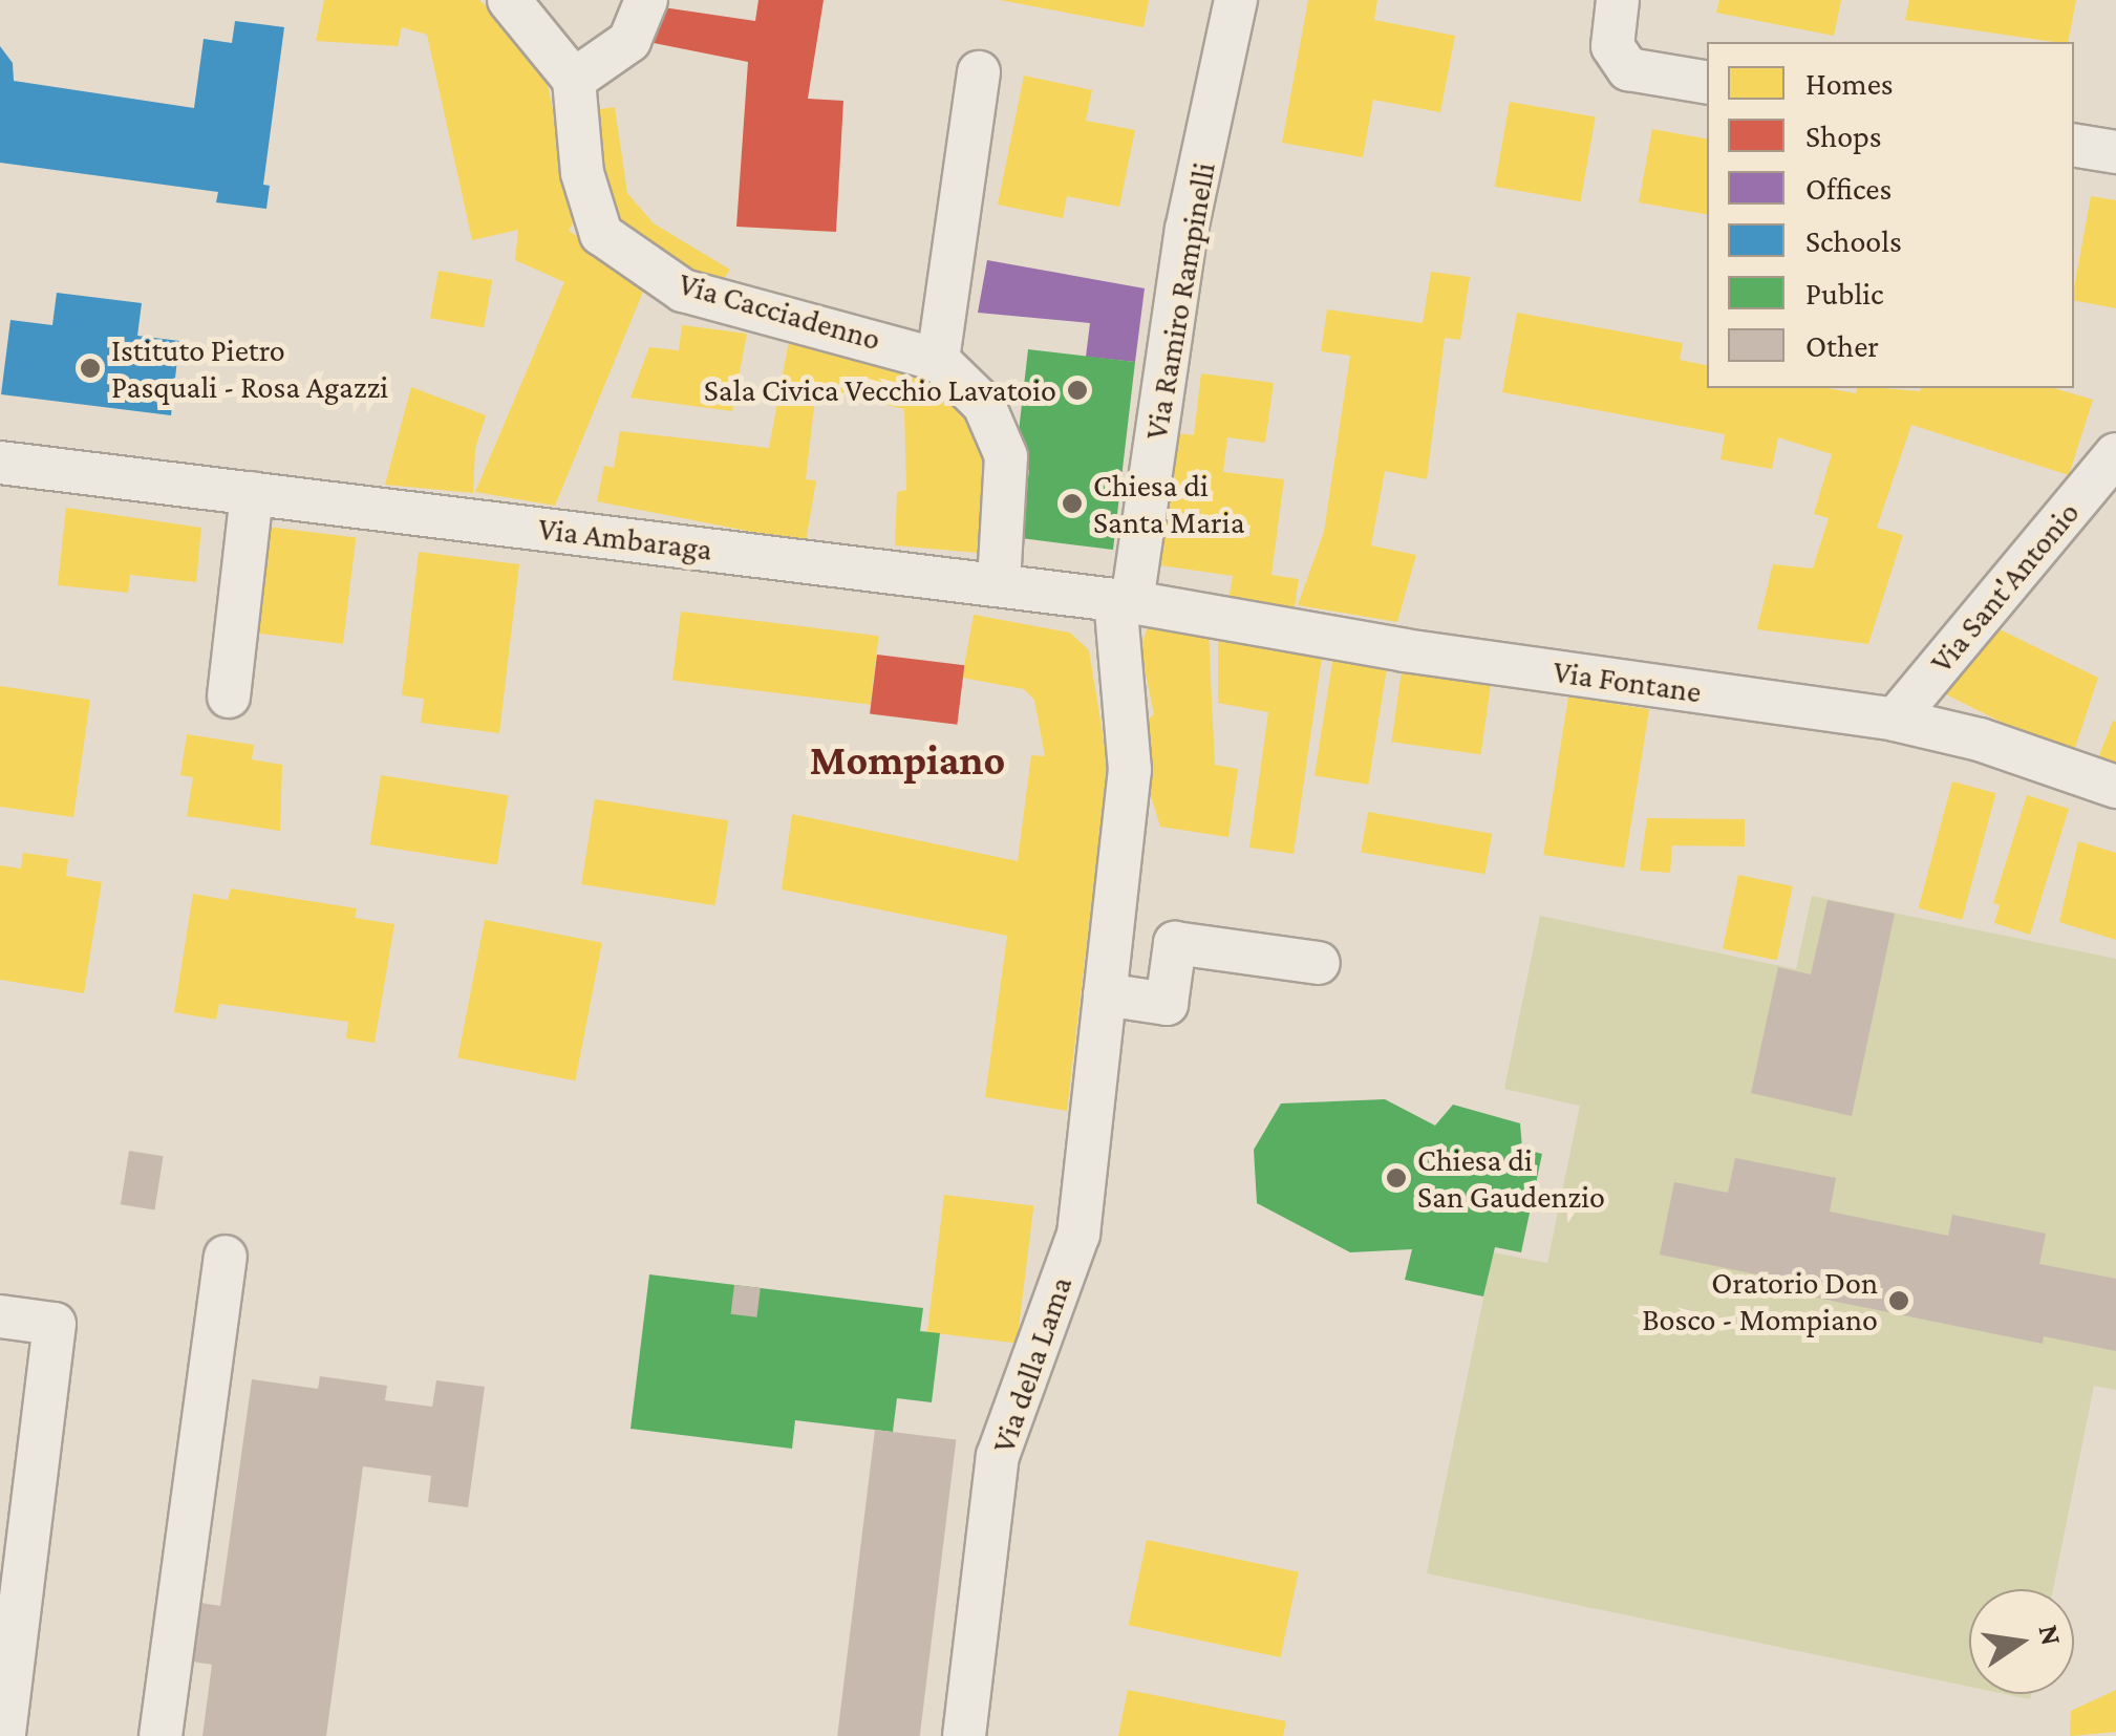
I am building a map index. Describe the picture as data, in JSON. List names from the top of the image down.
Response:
{
  "streets": {
    "street": [
      "Via Ramiro Rampinelli",
      "Via Cacciadenno",
      "Via Ambaraga",
      "Via Sant'Antonio",
      "Via Fontane",
      "Via della Lama"
    ]
  },
  "crossings": [
    ["Via Ramiro Rampinelli", "Via Ambaraga"],
    ["Via Ramiro Rampinelli", "Via Fontane"],
    ["Via Ramiro Rampinelli", "Via della Lama"],
    ["Via Cacciadenno", "Via Ambaraga"],
    ["Via Ambaraga", "Via Fontane"],
    ["Via Ambaraga", "Via della Lama"],
    ["Via Sant'Antonio", "Via Fontane"],
    ["Via Fontane", "Via della Lama"]
  ],
  "districts": ["Mompiano"],
  "places": [
    "Istituto Pietro Pasquali - Rosa Agazzi",
    "Sala Civica Vecchio Lavatoio",
    "Chiesa di Santa Maria",
    "Chiesa di San Gaudenzio",
    "Oratorio Don Bosco - Mompiano"
  ],
  "legend": [
    "Homes",
    "Shops",
    "Offices",
    "Schools",
    "Public",
    "Other"
  ],
  "north": "right"
}
